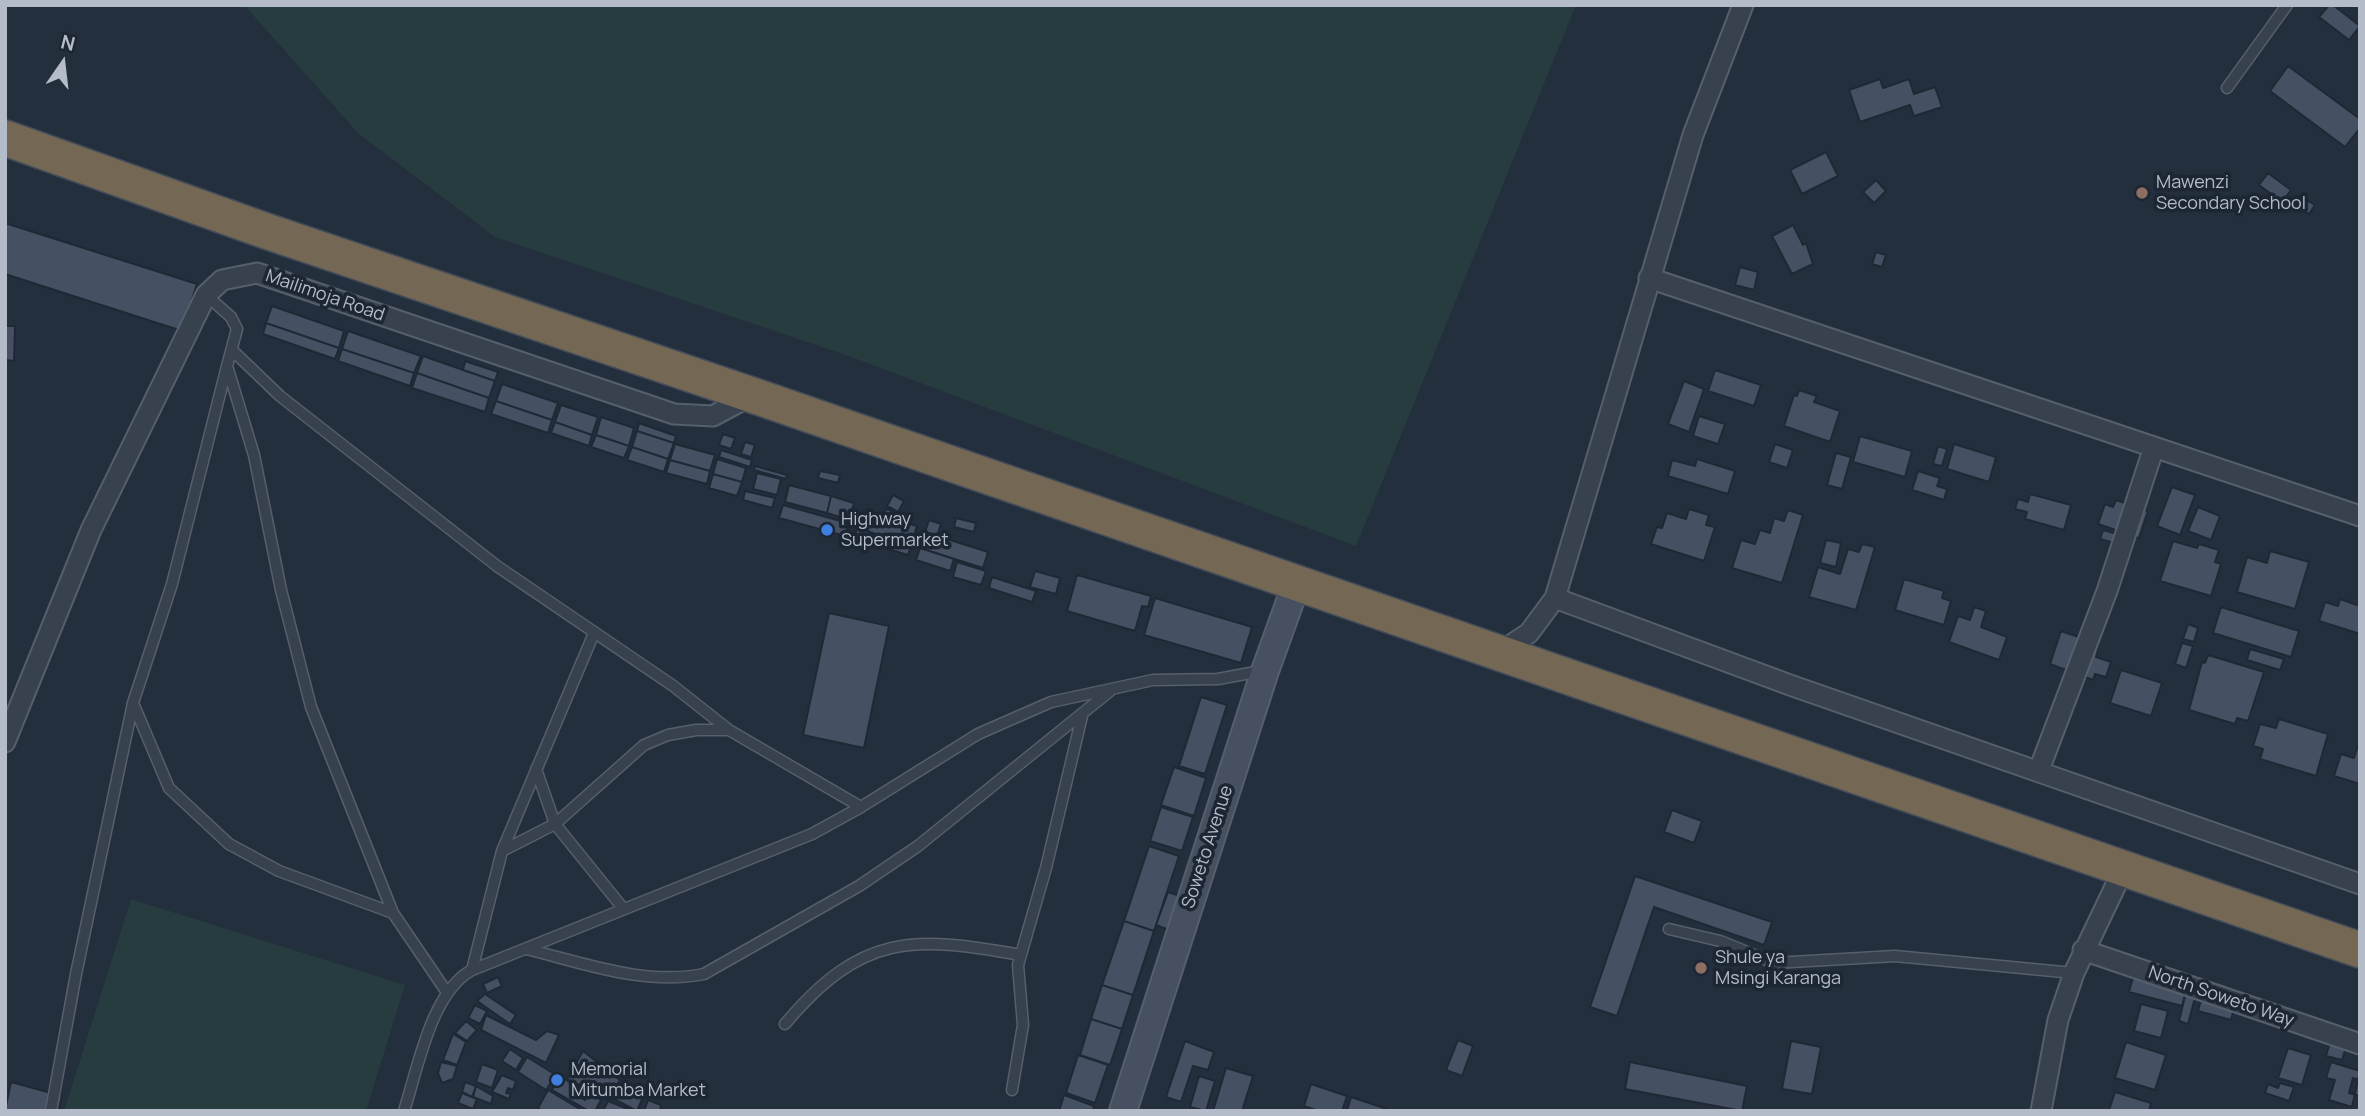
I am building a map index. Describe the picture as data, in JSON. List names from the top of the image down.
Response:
{
  "streets": {
    "street": ["Mailimoja Road", "Soweto Avenue", "North Soweto Way"]
  },
  "places": [
    "Mawenzi Secondary School",
    "Highway Supermarket",
    "Shule ya Msingi Karanga",
    "Memorial Mitumba Market"
  ],
  "north": "top"
}
